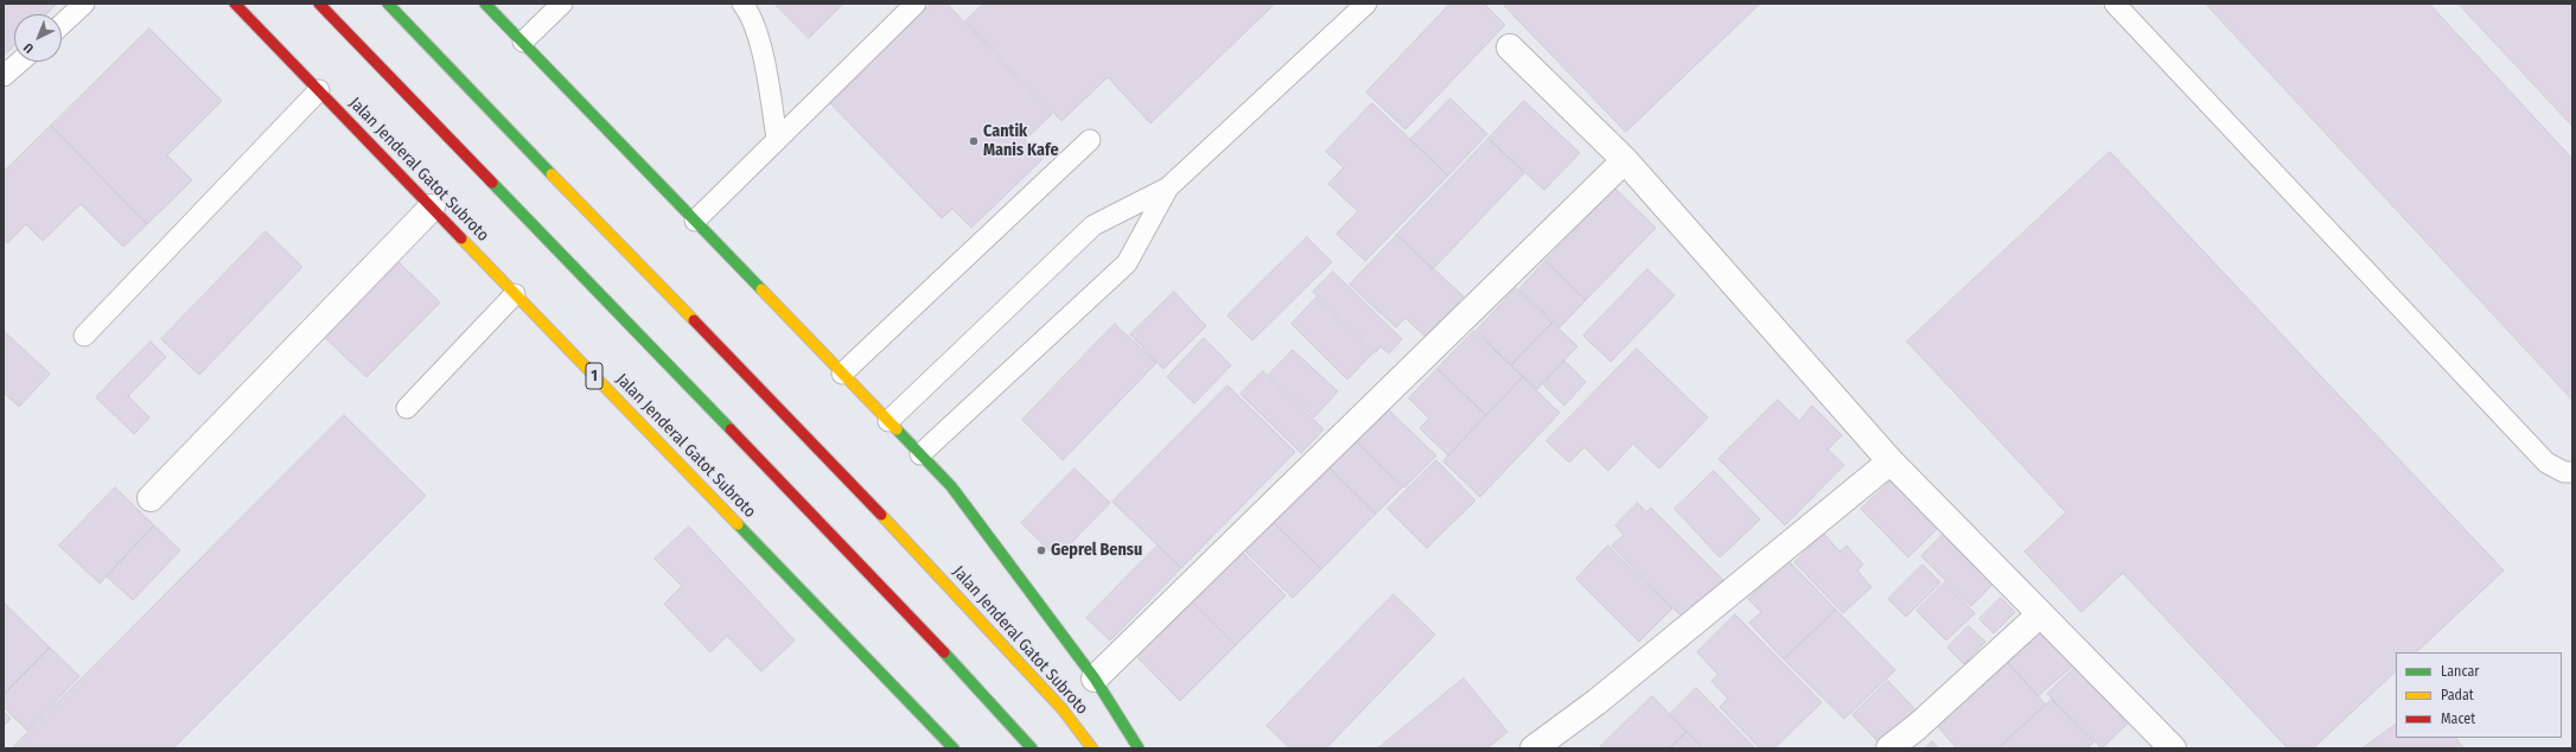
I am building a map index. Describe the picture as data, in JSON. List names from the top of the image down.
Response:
{
  "streets": {
    "highway": ["Jalan Jenderal Gatot Subroto", "1"]
  },
  "places": ["Cantik Manis Kafe", "Geprel Bensu"],
  "legend": ["Lancar", "Padat", "Macet"],
  "north": "bottom left"
}
